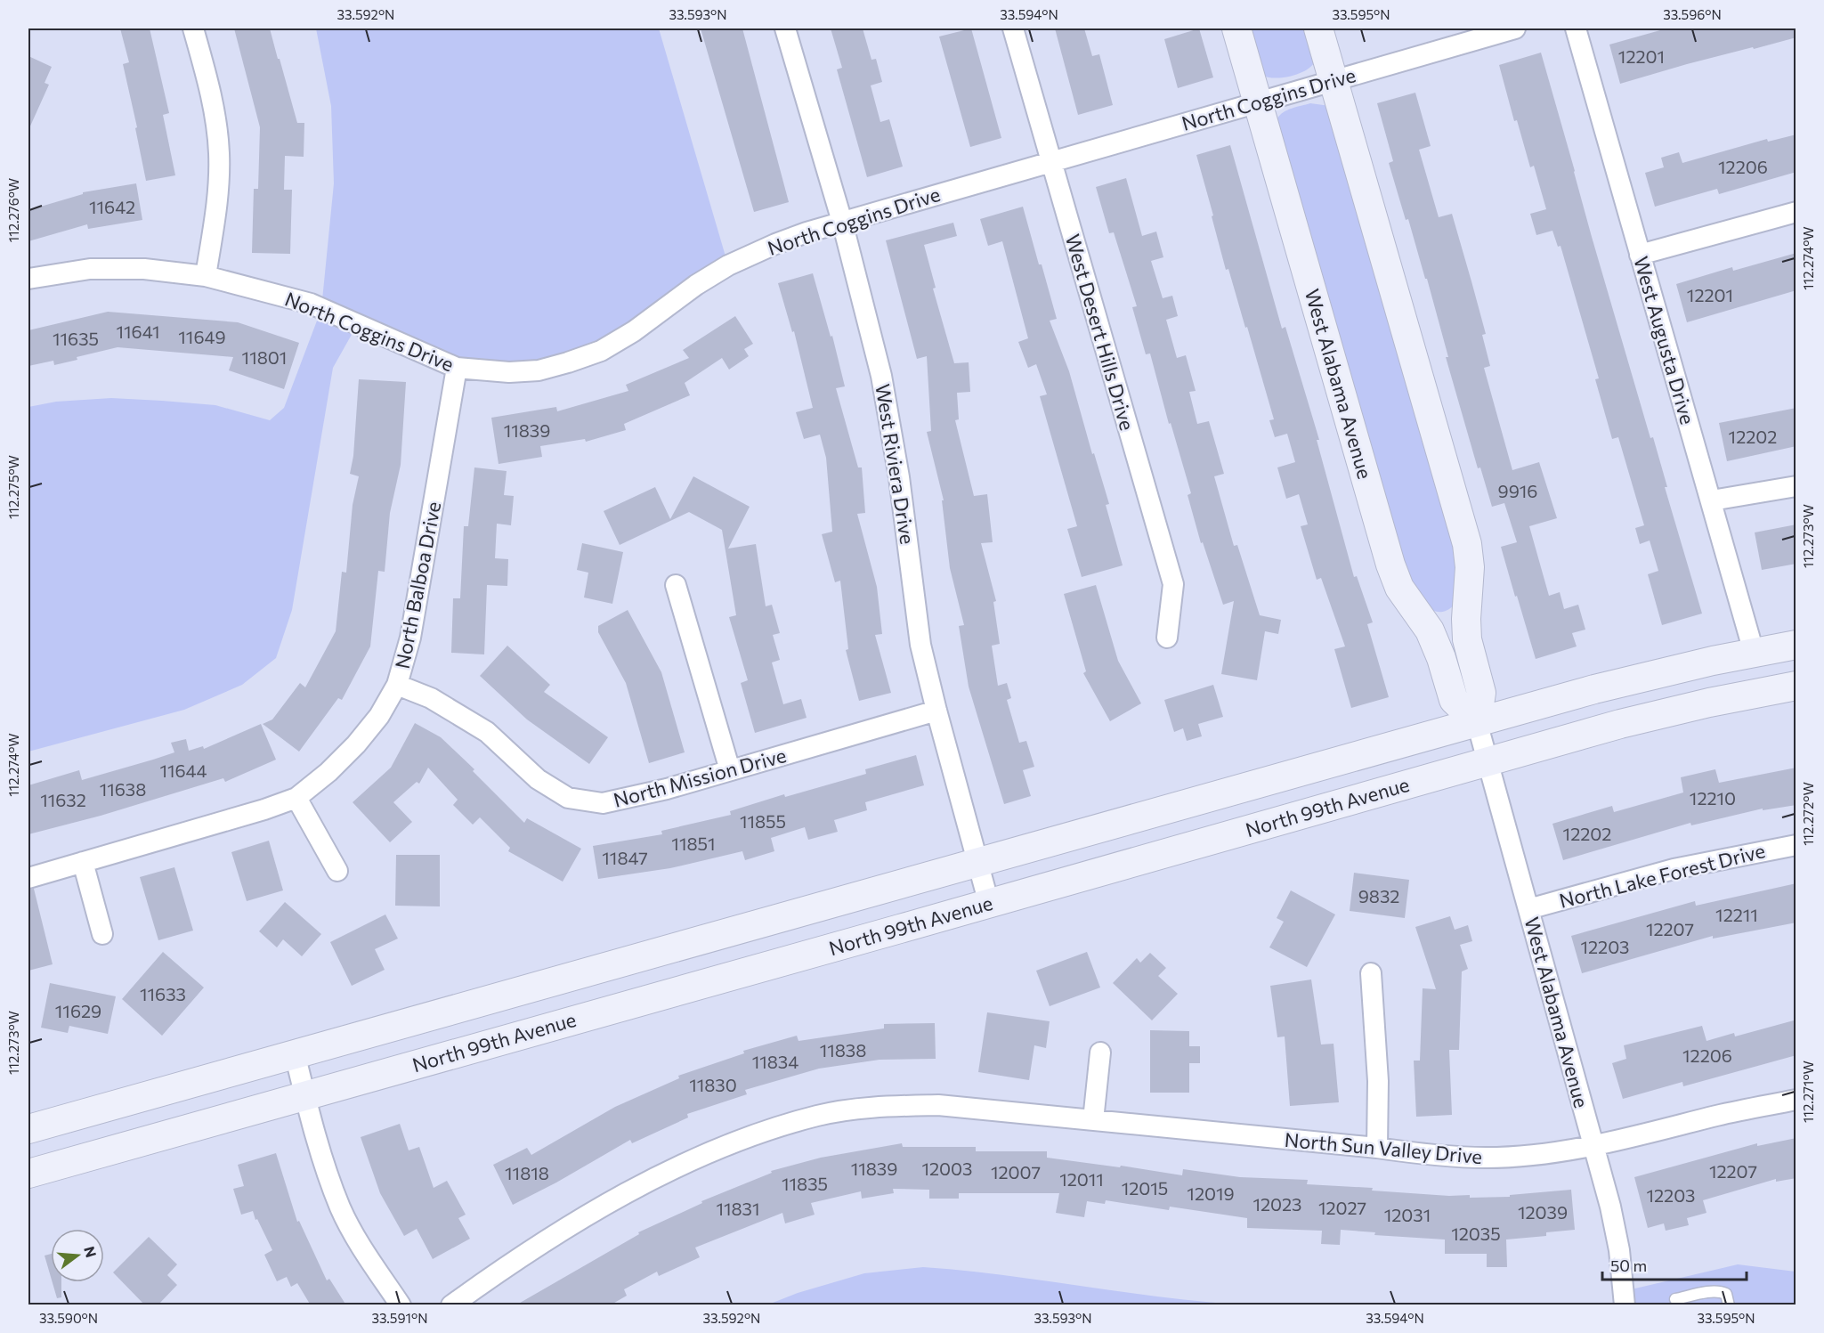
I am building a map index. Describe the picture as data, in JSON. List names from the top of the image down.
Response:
{
  "streets": {
    "main road": ["West Alabama Avenue", "North 99th Avenue"],
    "street": [
      "North Coggins Drive",
      "West Desert Hills Drive",
      "West Augusta Drive",
      "West Riviera Drive",
      "North Balboa Drive",
      "North Mission Drive",
      "North Lake Forest Drive",
      "North Sun Valley Drive"
    ]
  },
  "crossings": [
    ["North Coggins Drive", "West Desert Hills Drive"],
    ["North Coggins Drive", "West Alabama Avenue"],
    ["North Coggins Drive", "West Riviera Drive"],
    ["North Coggins Drive", "North Balboa Drive"],
    ["West Augusta Drive", "North 99th Avenue"],
    ["West Alabama Avenue", "North 99th Avenue"],
    ["West Alabama Avenue", "North Lake Forest Drive"],
    ["West Alabama Avenue", "North Sun Valley Drive"],
    ["West Riviera Drive", "North Mission Drive"],
    ["West Riviera Drive", "North 99th Avenue"],
    ["North Balboa Drive", "North Mission Drive"]
  ],
  "house_numbers": [
    "12201",
    "12206",
    "11642",
    "12201",
    "11641",
    "11649",
    "11635",
    "11801",
    "11839",
    "12202",
    "9916",
    "11644",
    "11638",
    "12210",
    "11632",
    "11855",
    "12202",
    "11851",
    "11847",
    "9832",
    "12211",
    "12207",
    "12203",
    "11633",
    "11629",
    "11838",
    "12206",
    "11834",
    "11830",
    "11839",
    "12003",
    "12207",
    "12007",
    "11818",
    "12011",
    "11835",
    "12015",
    "12019",
    "12203",
    "12023",
    "12027",
    "11831",
    "12039",
    "12031",
    "12035"
  ],
  "scale_bar": "50 m",
  "north": "right",
  "coordinates": [
    "33.592°N",
    "33.593°N",
    "33.594°N",
    "33.595°N",
    "33.596°N",
    "112.276°W",
    "112.274°W",
    "112.275°W",
    "112.273°W",
    "112.272°W",
    "112.271°W",
    "33.590°N",
    "33.591°N"
  ]
}
